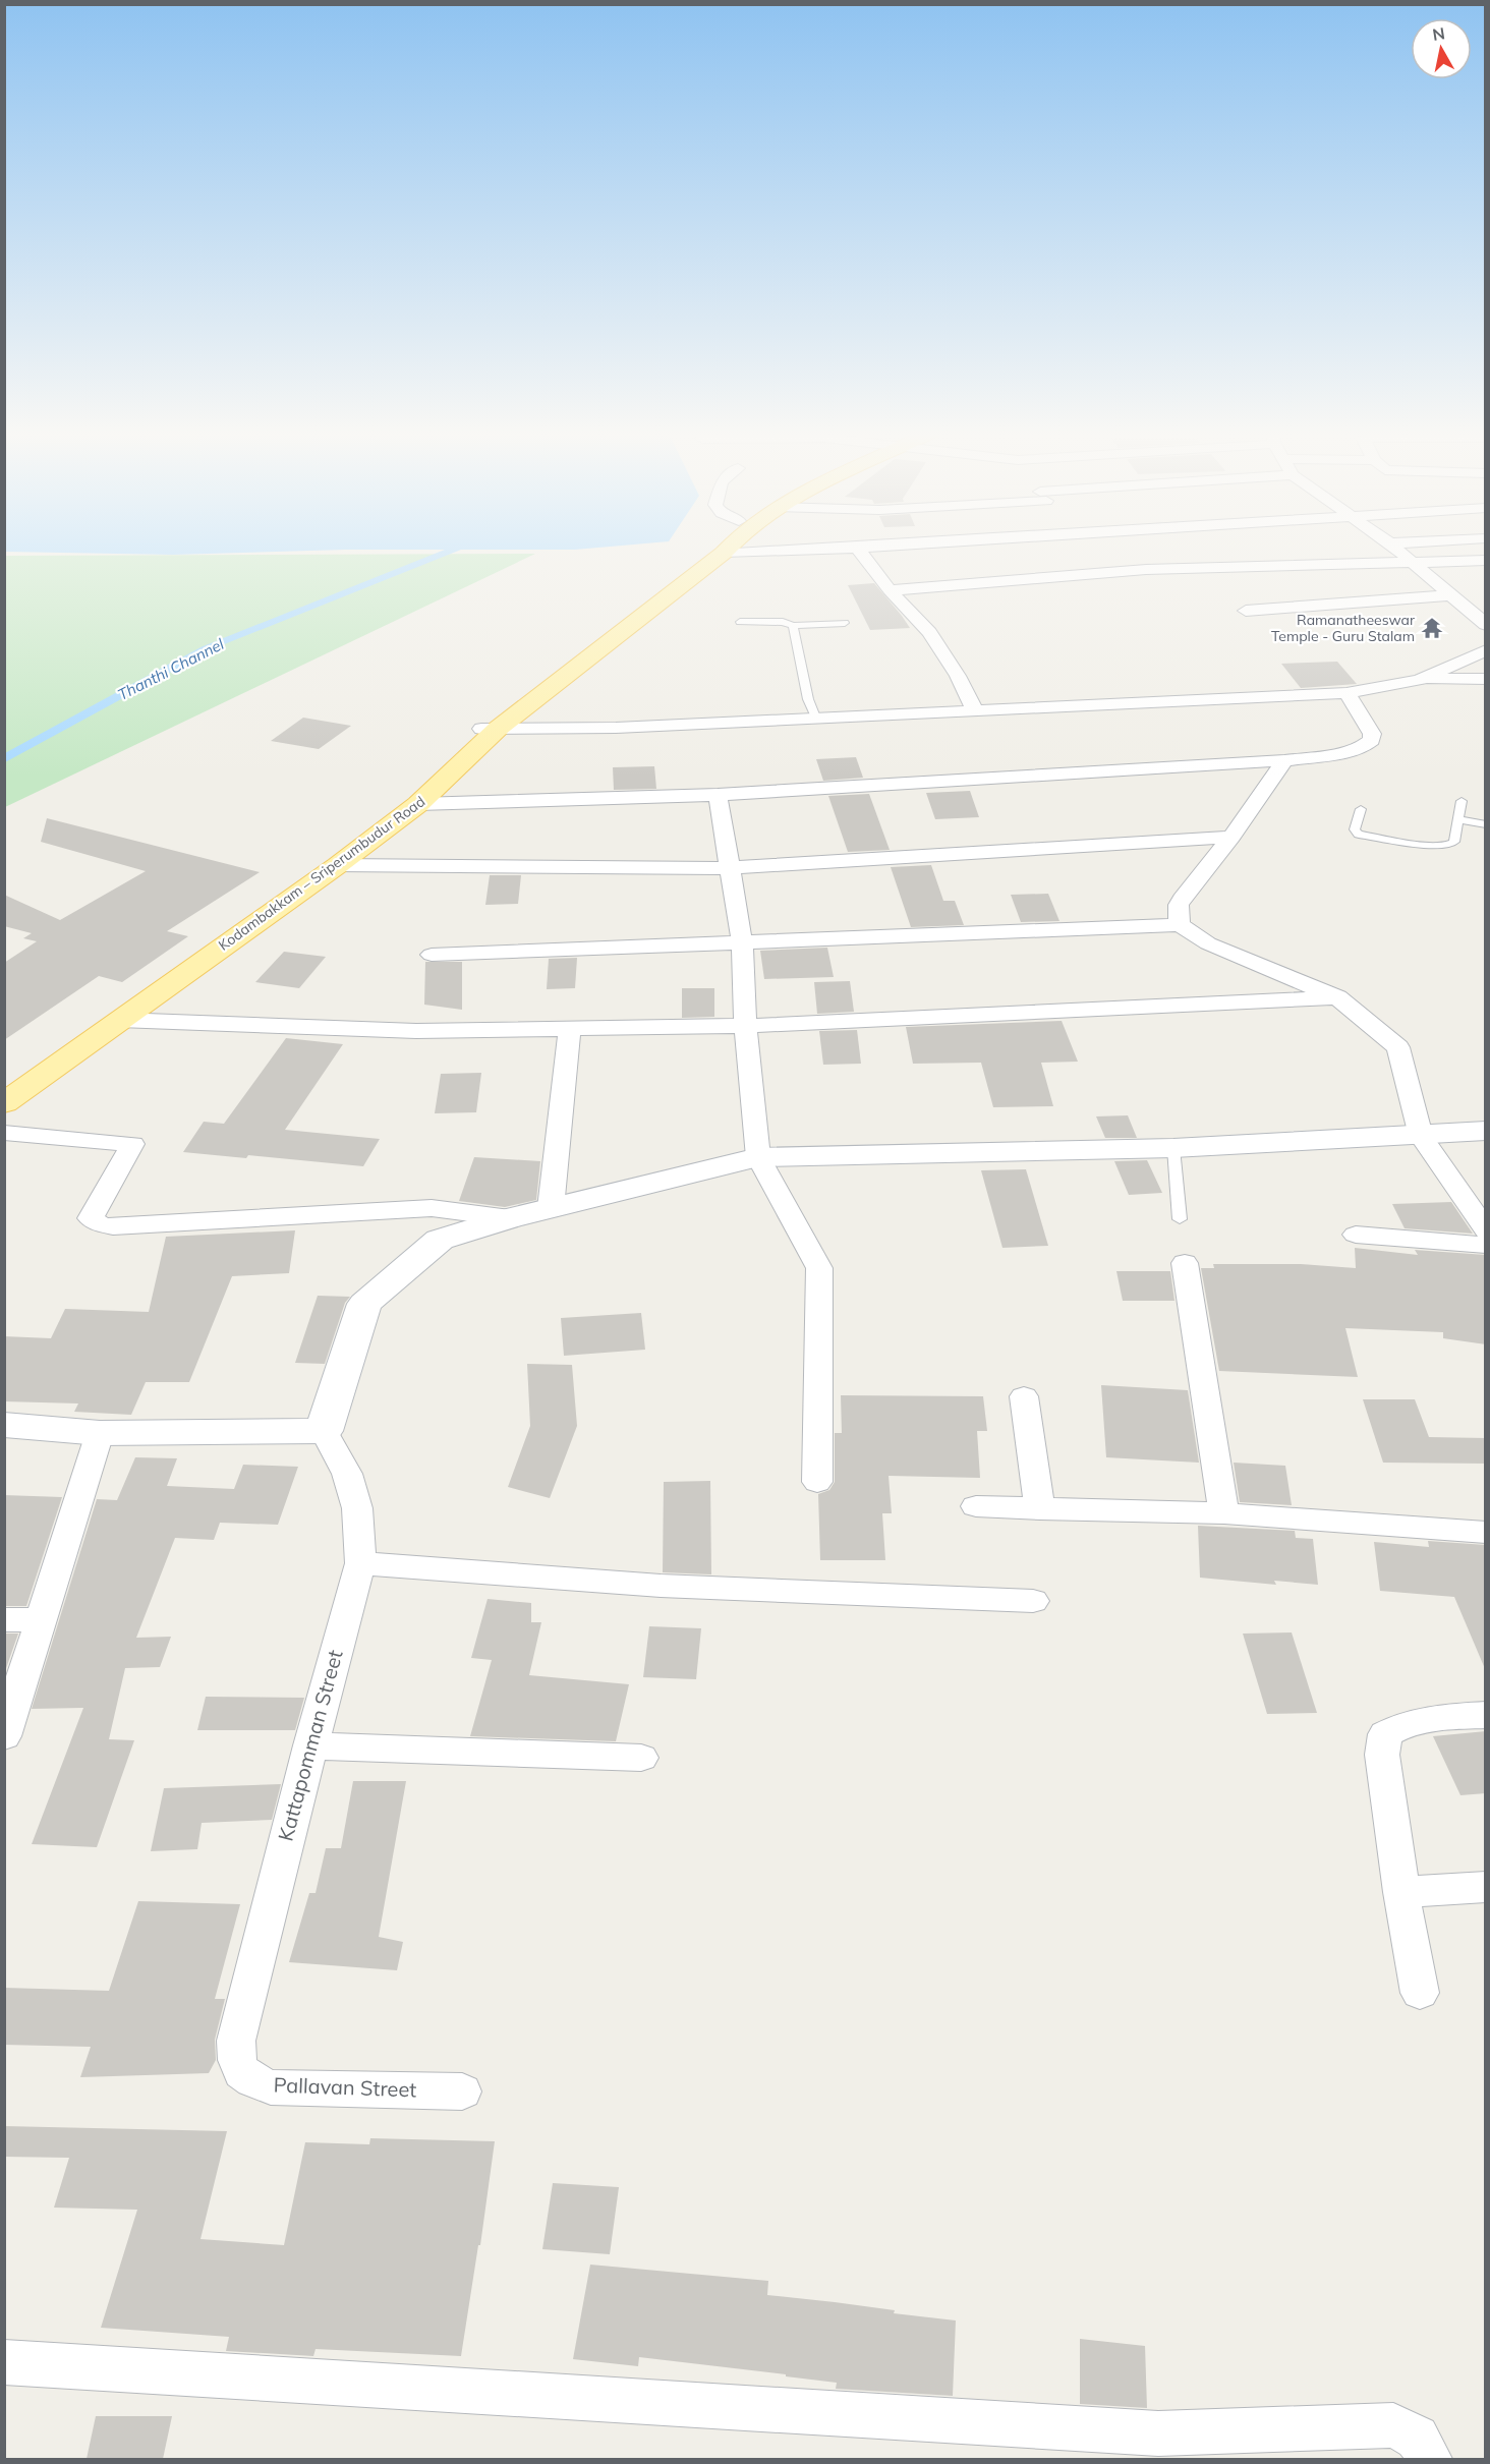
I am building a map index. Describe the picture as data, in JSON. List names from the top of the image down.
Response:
{
  "streets": {
    "main road": ["Kodambakkam – Sriperumbudur Road"],
    "street": ["Kattapomman Street", "Pallavan Street"]
  },
  "crossings": [
    ["Kattapomman Street", "Pallavan Street"]
  ],
  "water": ["Thanthi Channel"],
  "places": {
    "temple": ["Ramanatheeswar Temple - Guru Stalam"]
  },
  "north": "top"
}
